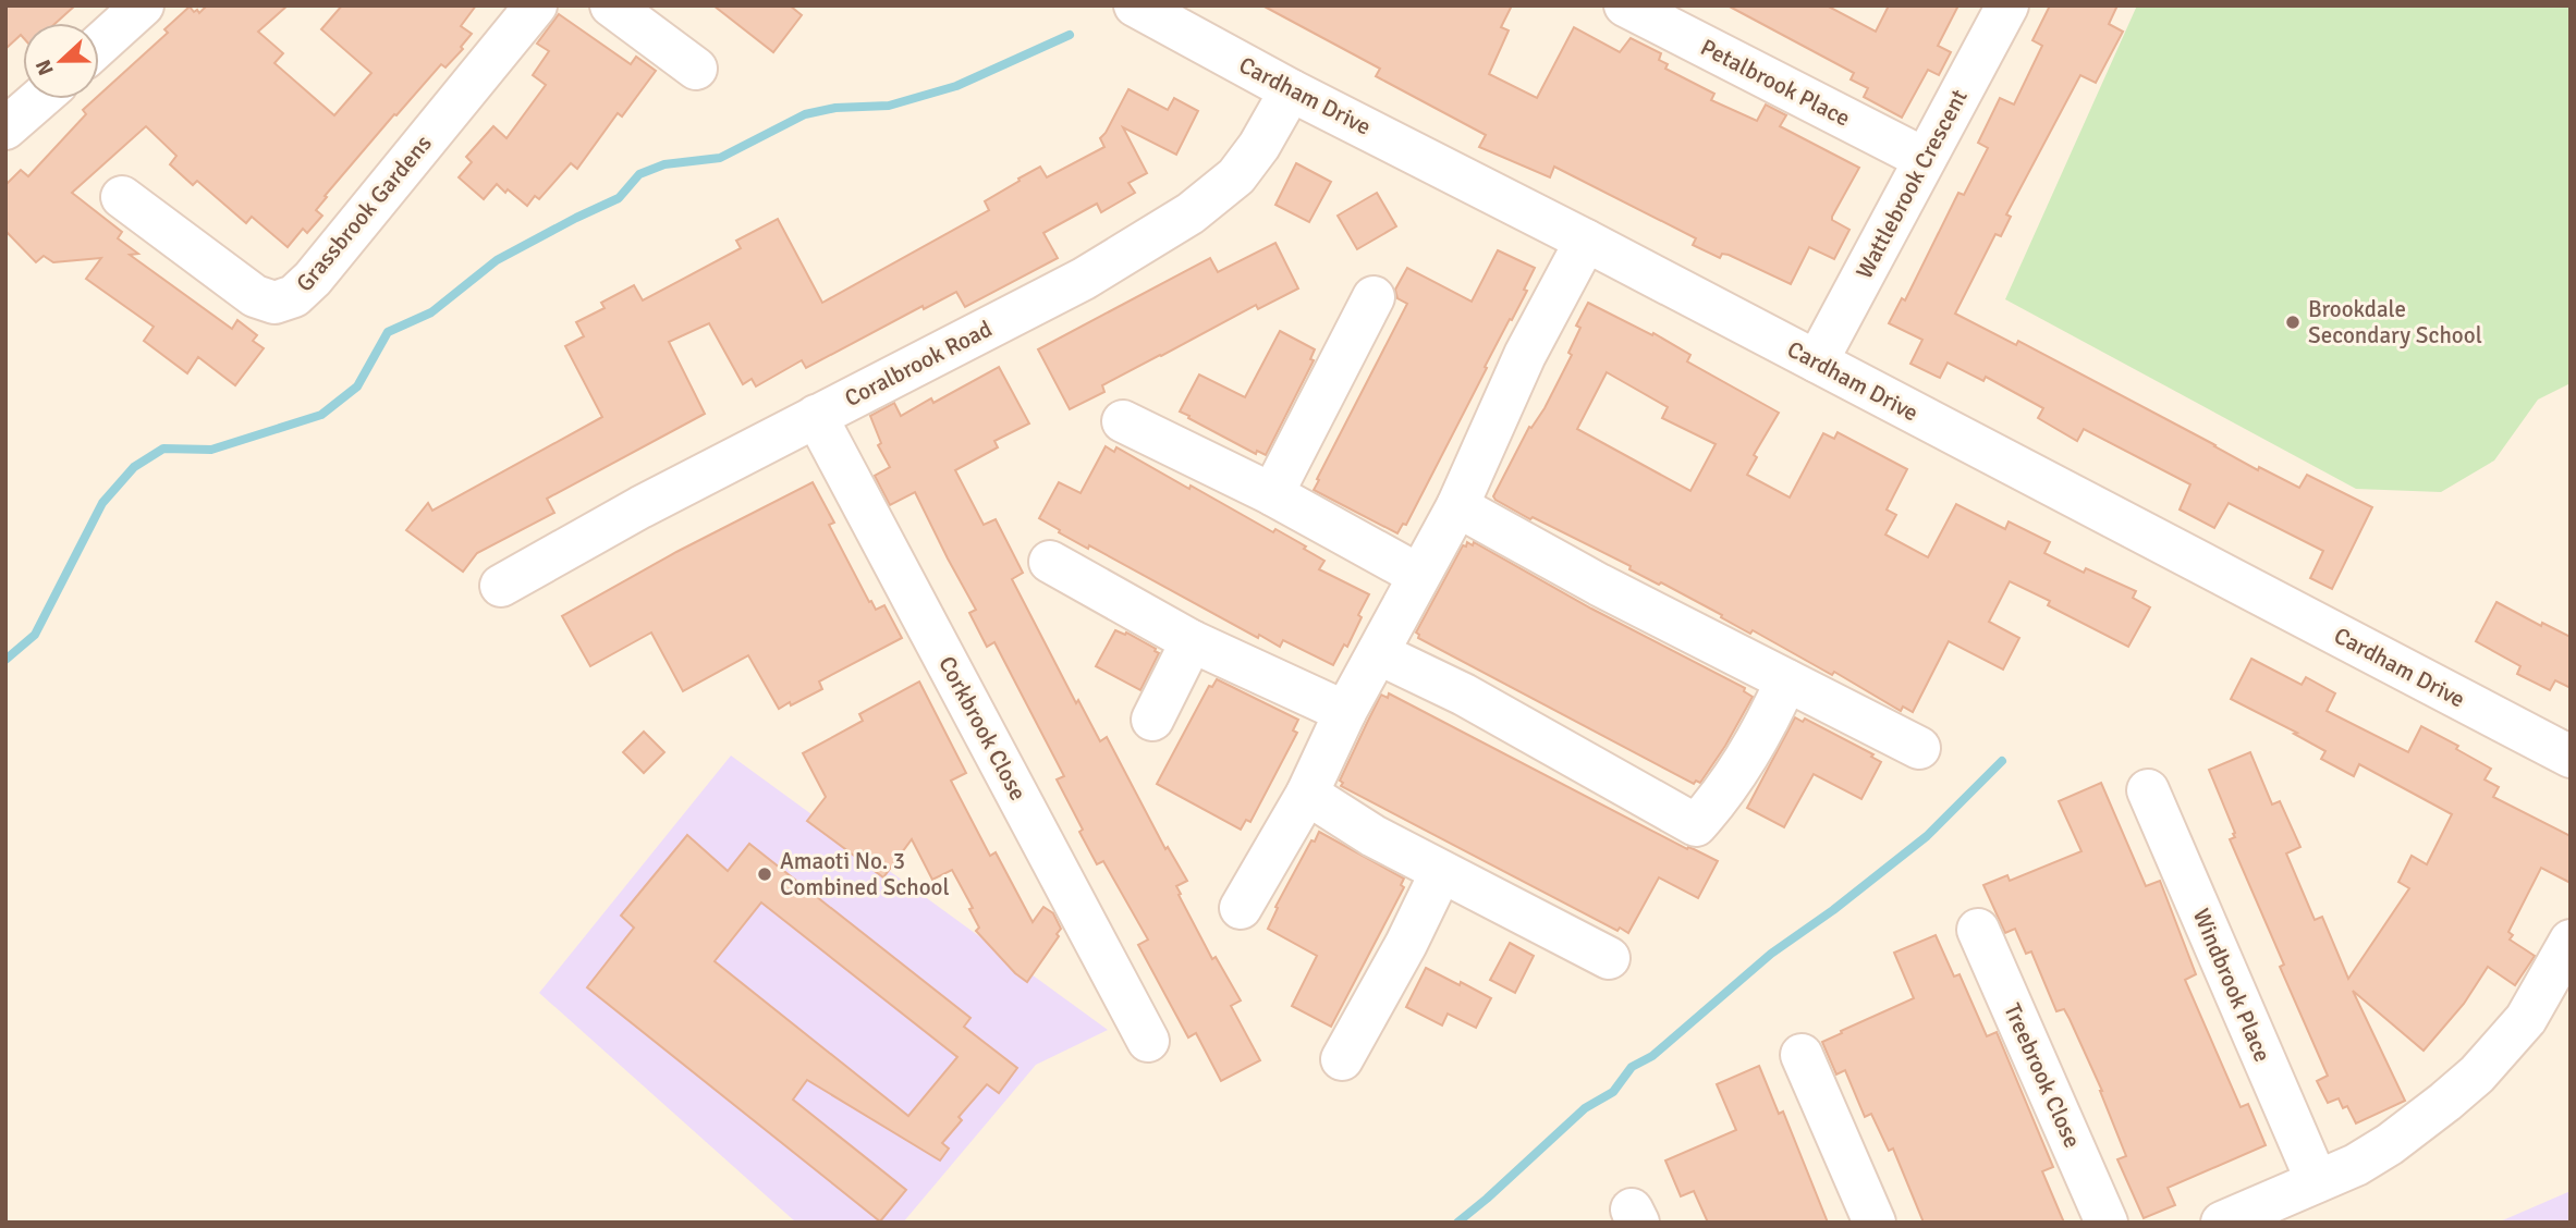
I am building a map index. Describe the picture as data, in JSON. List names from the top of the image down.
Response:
{
  "streets": {
    "street": [
      "Petalbrook Place",
      "Cardham Drive",
      "Wattlebrook Crescent",
      "Grassbrook Gardens",
      "Coralbrook Road",
      "Corkbrook Close",
      "Windbrook Place",
      "Treebrook Close"
    ]
  },
  "crossings": [
    ["Petalbrook Place", "Wattlebrook Crescent"],
    ["Cardham Drive", "Wattlebrook Crescent"],
    ["Cardham Drive", "Coralbrook Road"],
    ["Coralbrook Road", "Corkbrook Close"]
  ],
  "places": ["Brookdale Secondary School", "Amaoti No. 3 Combined School"],
  "north": "left"
}
